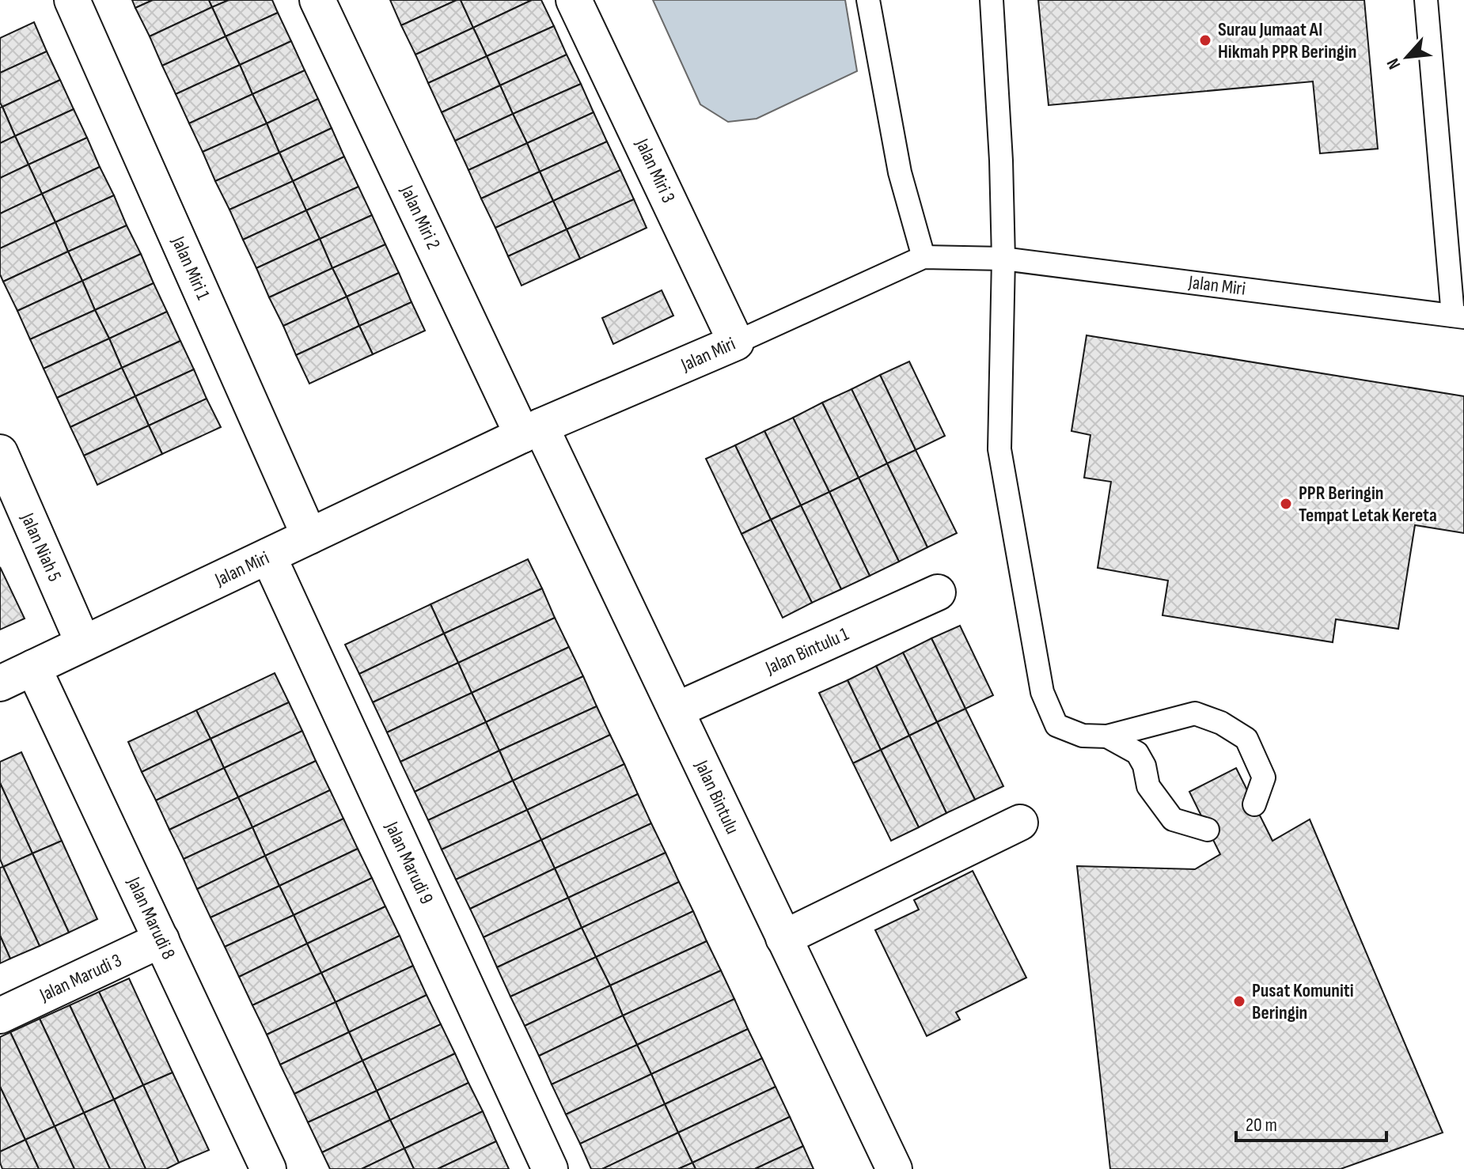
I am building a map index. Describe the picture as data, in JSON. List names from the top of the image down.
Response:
{
  "streets": {
    "street": [
      "Jalan Miri 3",
      "Jalan Miri 2",
      "Jalan Miri 1",
      "Jalan Miri",
      "Jalan Niah 5",
      "Jalan Bintulu 1",
      "Jalan Bintulu",
      "Jalan Marudi 9",
      "Jalan Marudi 8",
      "Jalan Marudi 3"
    ]
  },
  "crossings": [
    ["Jalan Miri 3", "Jalan Miri"],
    ["Jalan Miri 2", "Jalan Miri"],
    ["Jalan Miri 2", "Jalan Bintulu"],
    ["Jalan Miri 1", "Jalan Miri"],
    ["Jalan Miri", "Jalan Niah 5"],
    ["Jalan Miri", "Jalan Bintulu"],
    ["Jalan Miri", "Jalan Marudi 9"],
    ["Jalan Miri", "Jalan Marudi 8"],
    ["Jalan Bintulu 1", "Jalan Bintulu"],
    ["Jalan Marudi 8", "Jalan Marudi 3"]
  ],
  "places": ["Surau Jumaat Al Hikmah PPR Beringin", "PPR Beringin Tempat Letak Kereta", "Pusat Komuniti Beringin"],
  "scale_bar": "20 m",
  "north": "bottom left"
}
